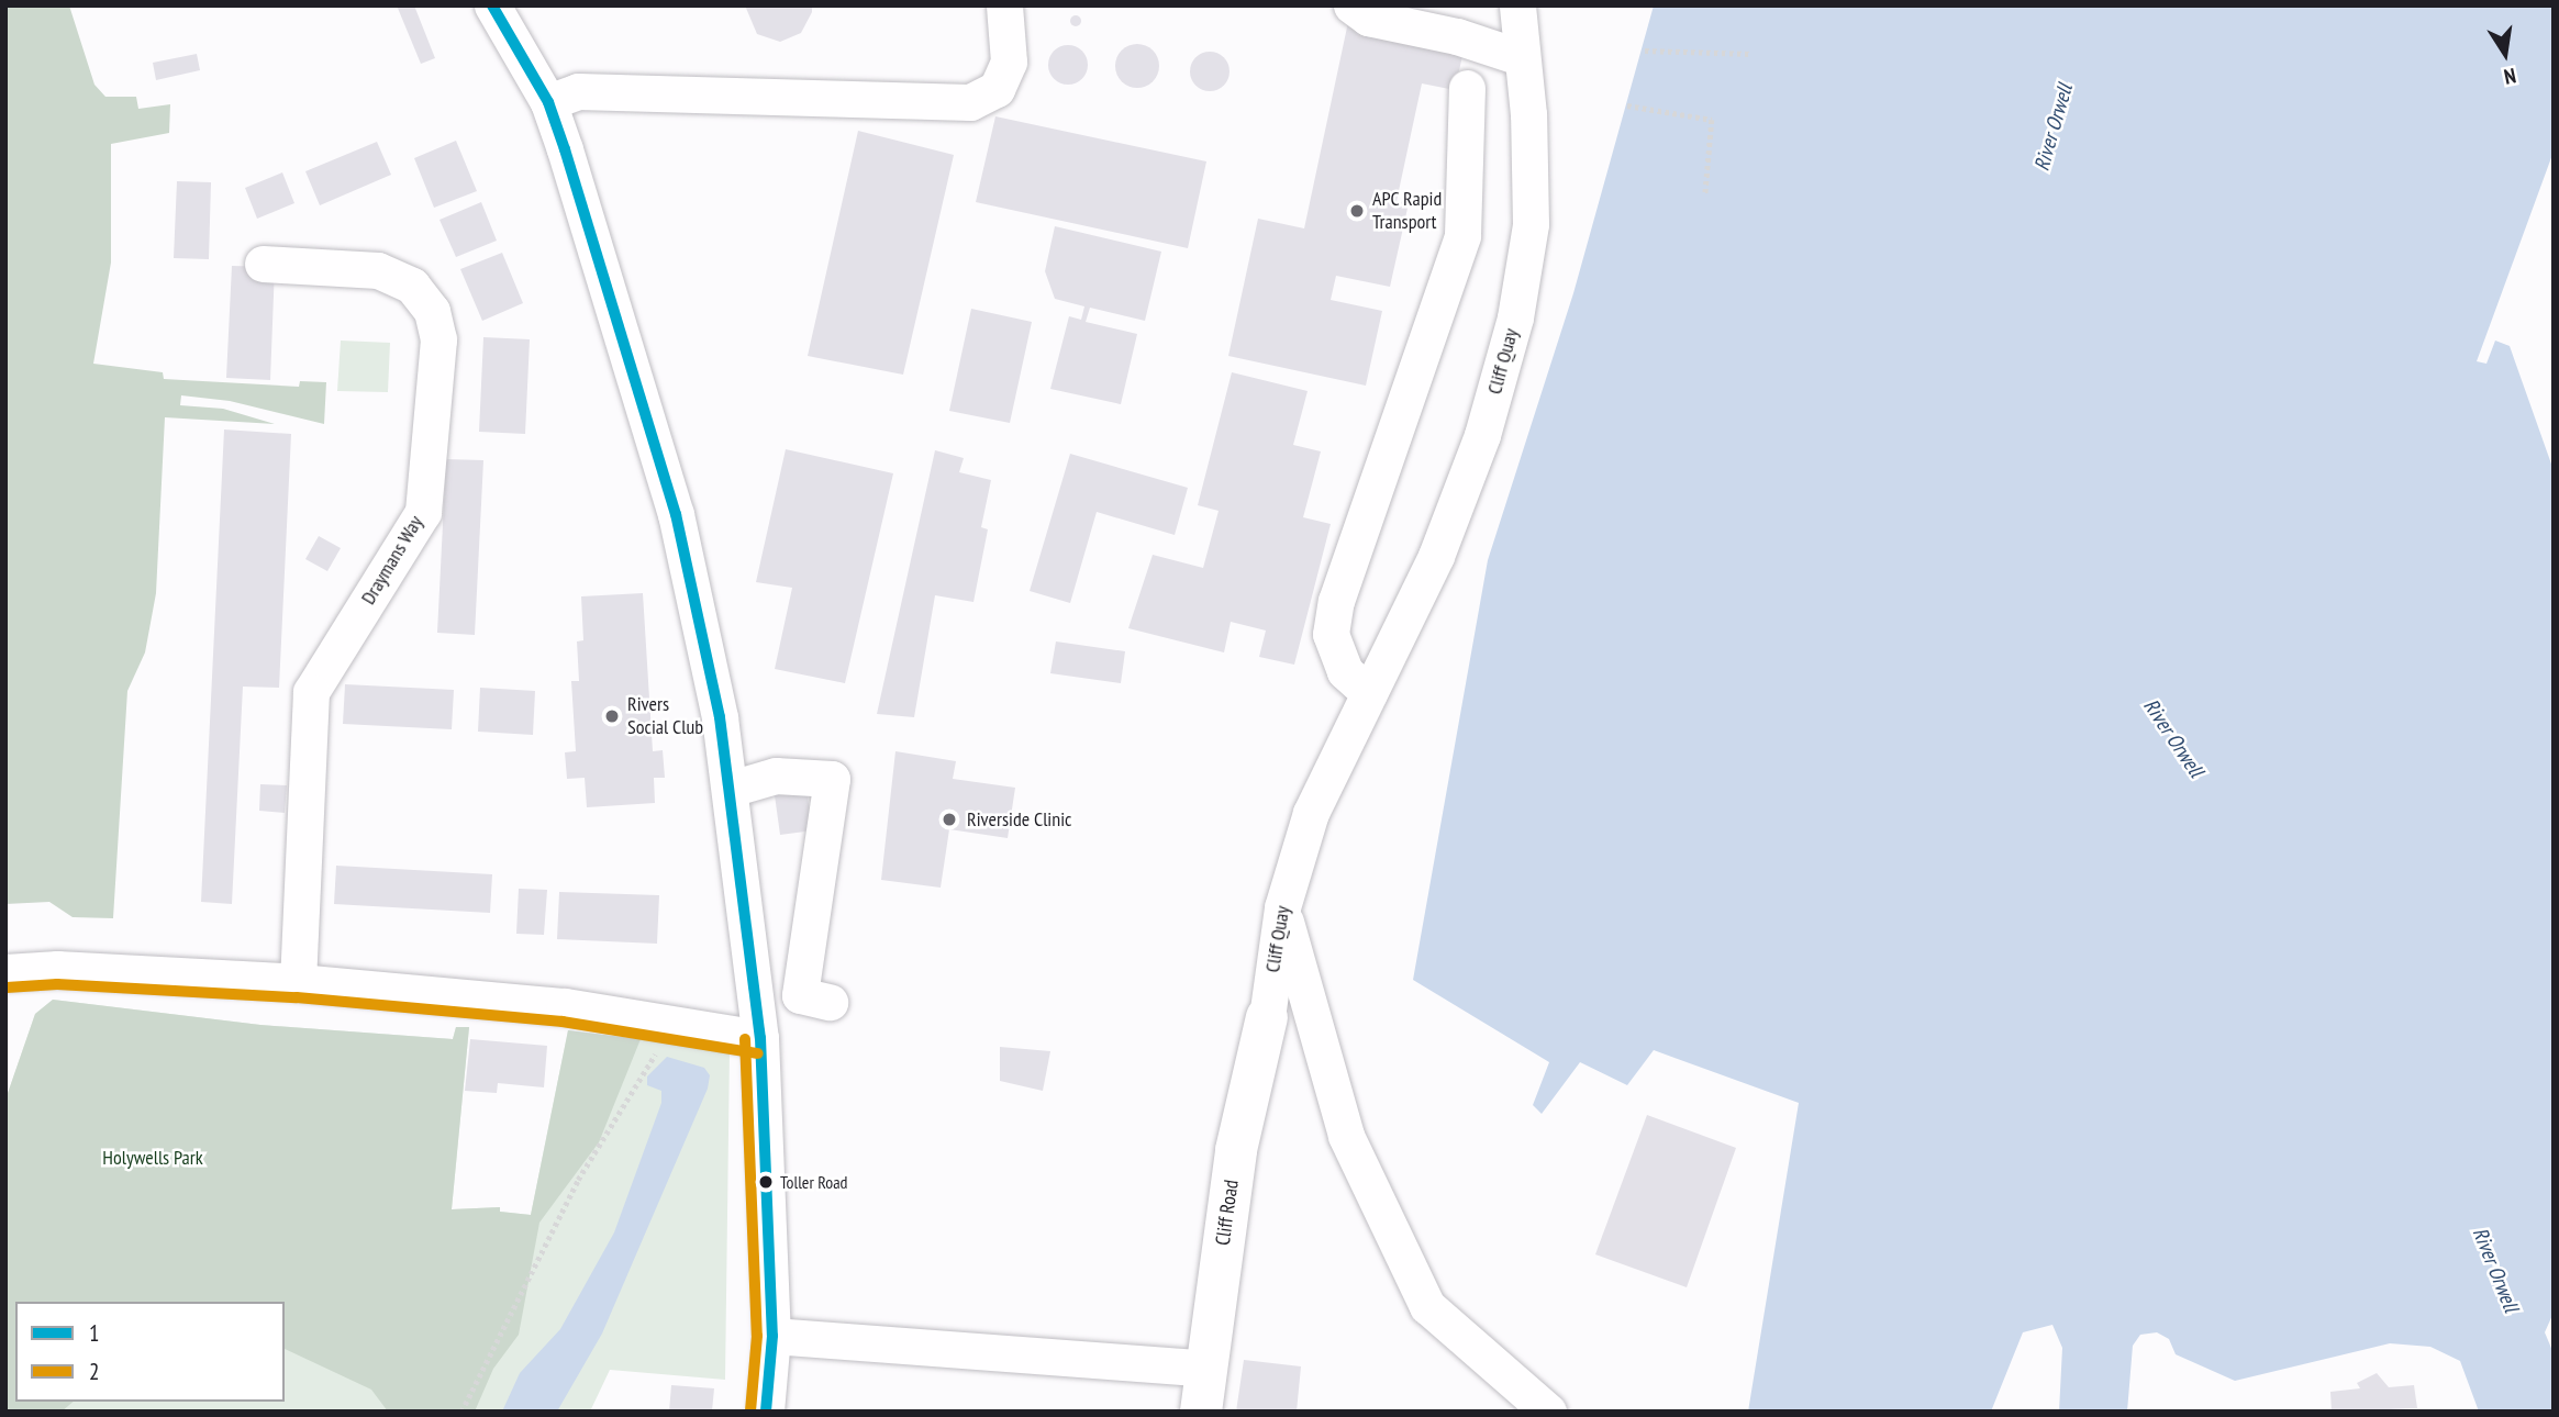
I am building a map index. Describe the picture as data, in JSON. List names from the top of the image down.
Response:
{
  "streets": {
    "main road": ["Cliff Road"],
    "street": ["Cliff Quay", "Draymans Way"]
  },
  "crossings": [
    ["Cliff Quay", "Cliff Road"]
  ],
  "water": ["River Orwell"],
  "parks": ["Holywells Park"],
  "places": [
    "APC Rapid Transport",
    "Rivers Social Club",
    "Riverside Clinic",
    "Toller Road"
  ],
  "lines": ["transit line 1", "transit line 2"],
  "legend": ["1", "2"],
  "north": "bottom"
}
